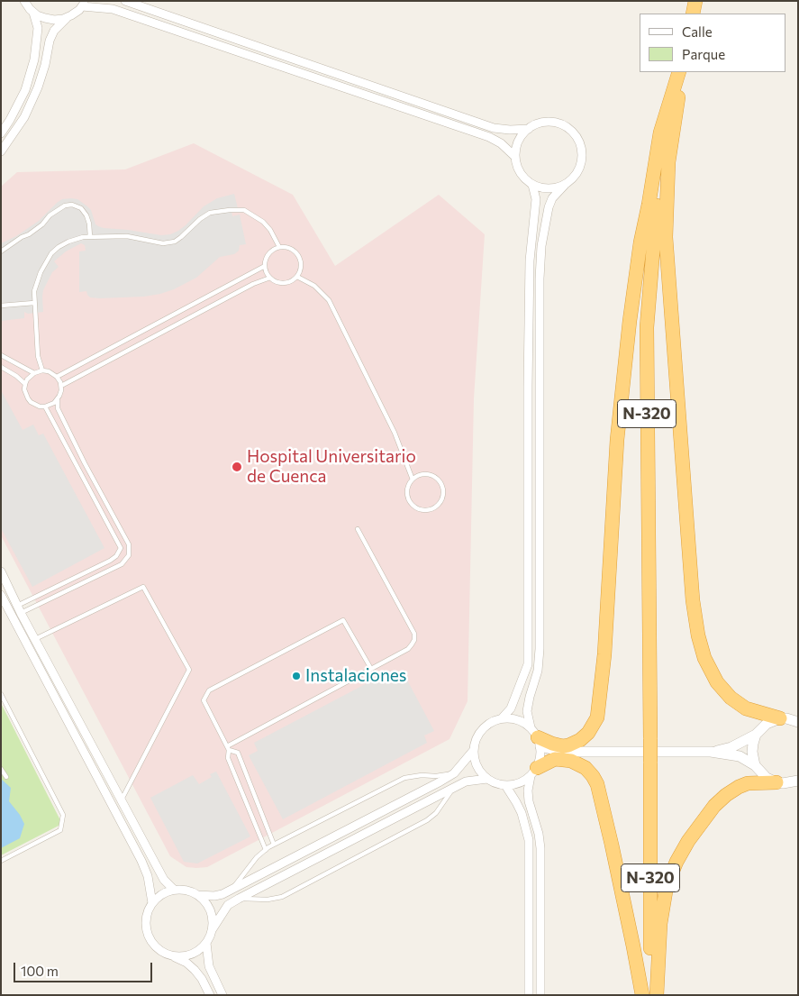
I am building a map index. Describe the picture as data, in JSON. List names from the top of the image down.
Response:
{
  "streets": {
    "highway": ["N-320"]
  },
  "places": ["Hospital Universitario de Cuenca", "Instalaciones"],
  "legend": ["Calle", "Parque"],
  "scale_bar": "100 m"
}
